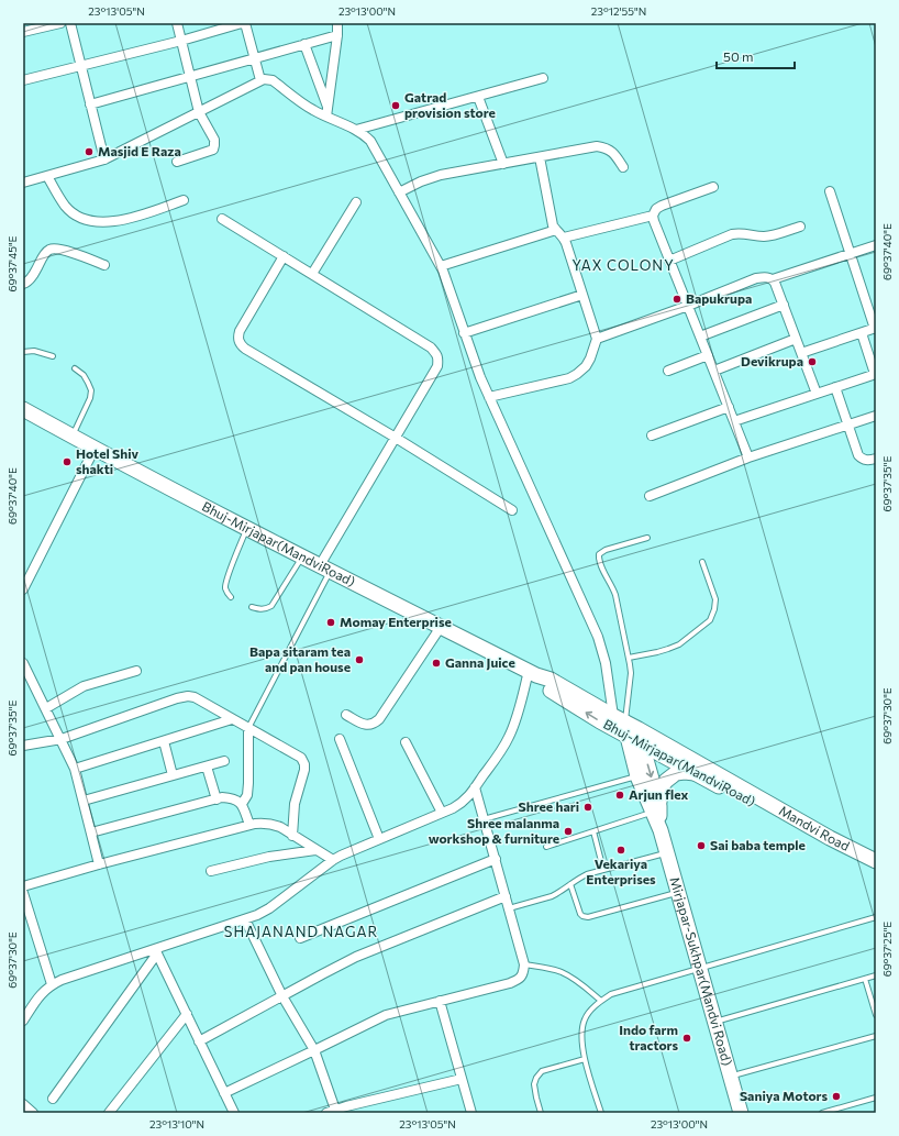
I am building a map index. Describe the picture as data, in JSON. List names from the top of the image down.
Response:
{
  "streets": {
    "main road": ["Bhuj-Mirjapar(MandviRoad)", "Mandvi Road", "Mirjapar-Sukhpar(Mandvi Road)"]
  },
  "crossings": [
    ["Bhuj-Mirjapar(MandviRoad)", "Mandvi Road"],
    ["Bhuj-Mirjapar(MandviRoad)", "Mirjapar-Sukhpar(Mandvi Road)"],
    ["Mandvi Road", "Mirjapar-Sukhpar(Mandvi Road)"]
  ],
  "districts": ["YAX COLONY", "SHAJANAND NAGAR"],
  "places": [
    "Gatrad provision store",
    "Masjid E Raza",
    "Bapukrupa",
    "Devikrupa",
    "Hotel Shiv shakti",
    "Momay Enterprise",
    "Bapa sitaram tea and pan house",
    "Ganna Juice",
    "Arjun flex",
    "Shree hari",
    "Shree malanma workshop & furniture",
    "Sai baba temple",
    "Vekariya Enterprises",
    "Indo farm tractors",
    "Saniya Motors"
  ],
  "scale_bar": "50 m",
  "coordinates": [
    "23°13'05\"N",
    "23°13'00\"N",
    "23°12'55\"N",
    "69°37'40\"E",
    "69°37'45\"E",
    "69°37'35\"E",
    "69°37'30\"E",
    "69°37'25\"E",
    "23°13'10\"N"
  ]
}
